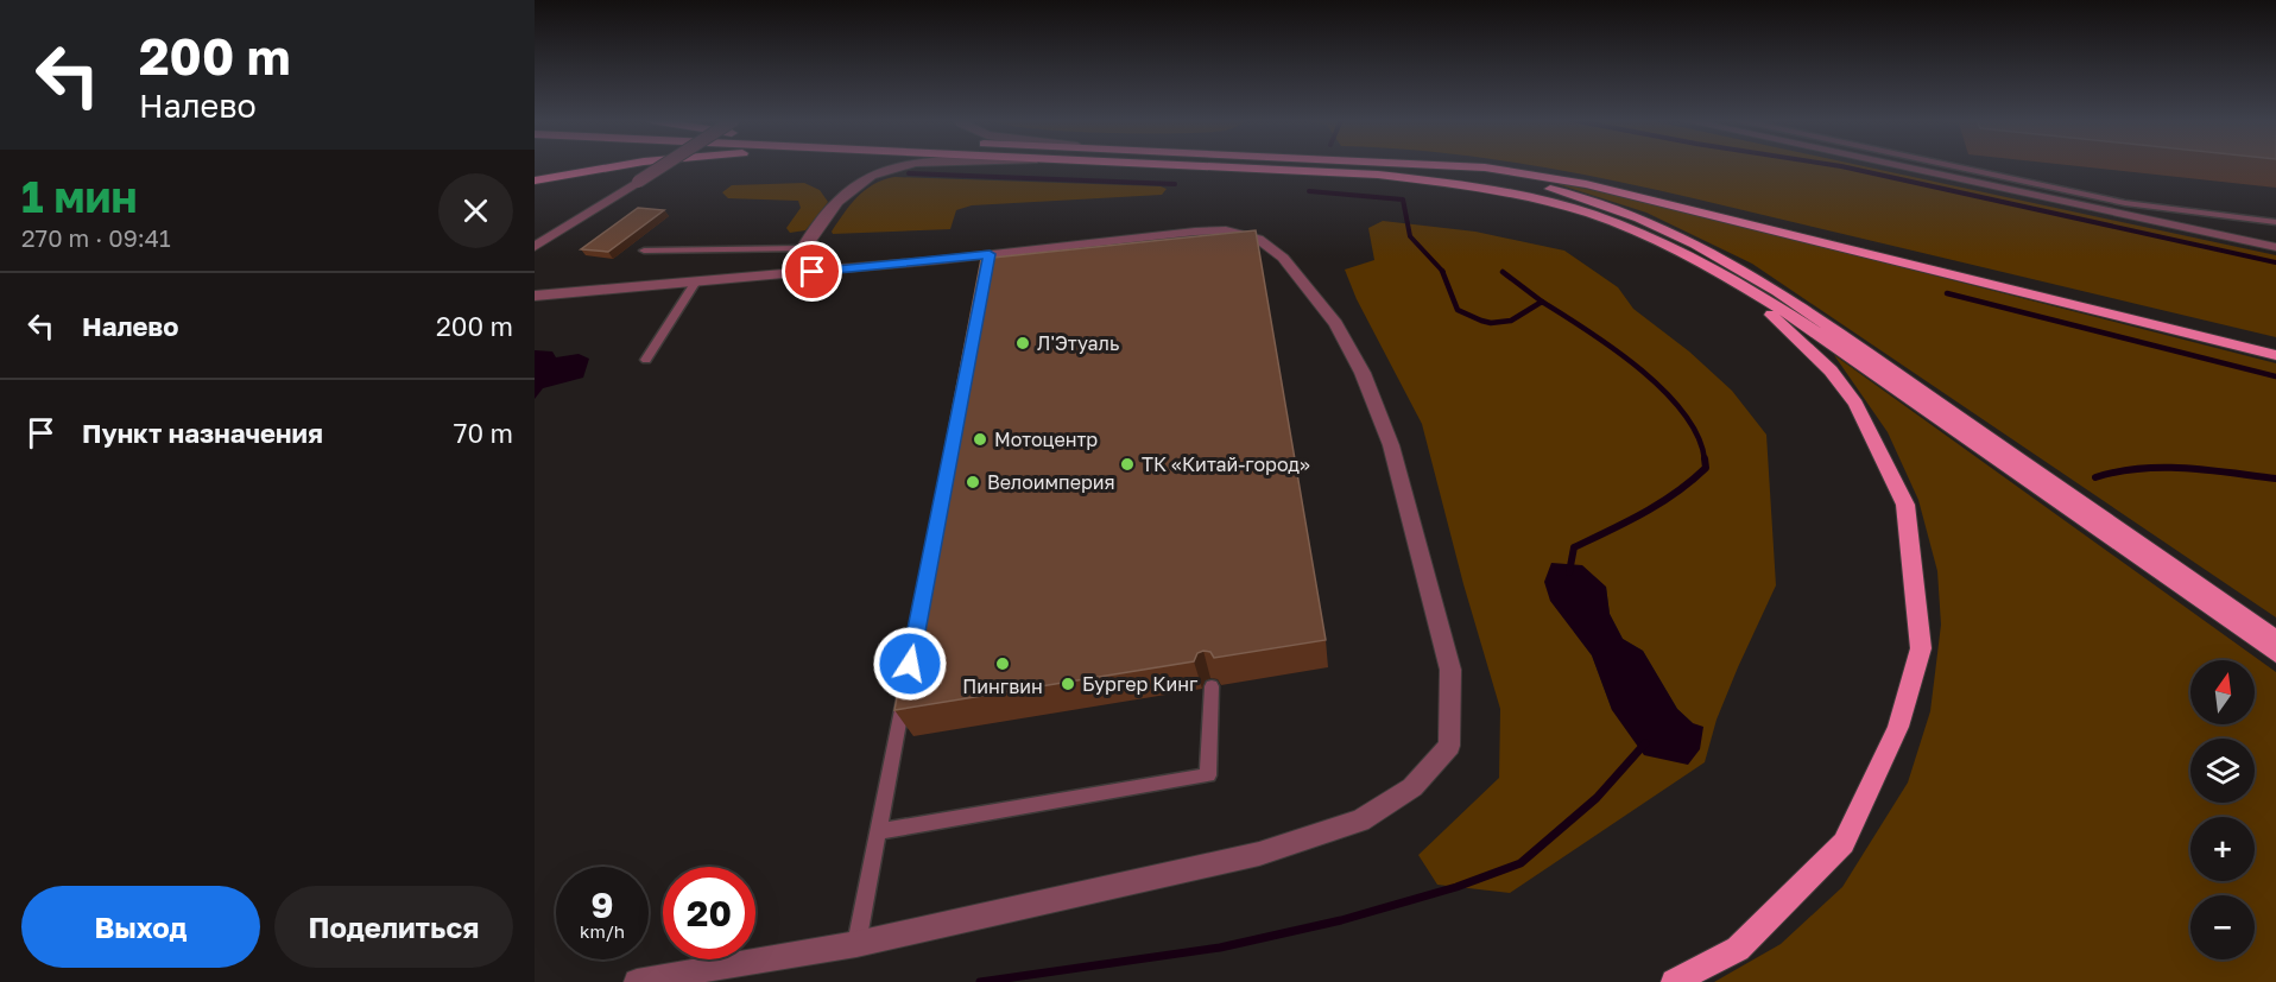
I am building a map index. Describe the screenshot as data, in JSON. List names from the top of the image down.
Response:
{
  "places": [
    "Л'Этуаль",
    "Мотоцентр",
    "ТК «Китай-город»",
    "Велоимперия",
    "Пингвин",
    "Бургер Кинг"
  ],
  "north": "top",
  "page": {
    "turn": ["200 m", "Налево"],
    "heading": ["1 мин", "270 m · 09:41"],
    "list": [
      {
        "name": "Налево",
        "value": "200 m"
      },
      {
        "name": "Пункт назначения",
        "value": "70 m"
      }
    ],
    "map_buttons": ["+", "−"],
    "speed": "9 km/h",
    "limit": "20",
    "buttons": ["Выход", "Поделиться"]
  }
}
